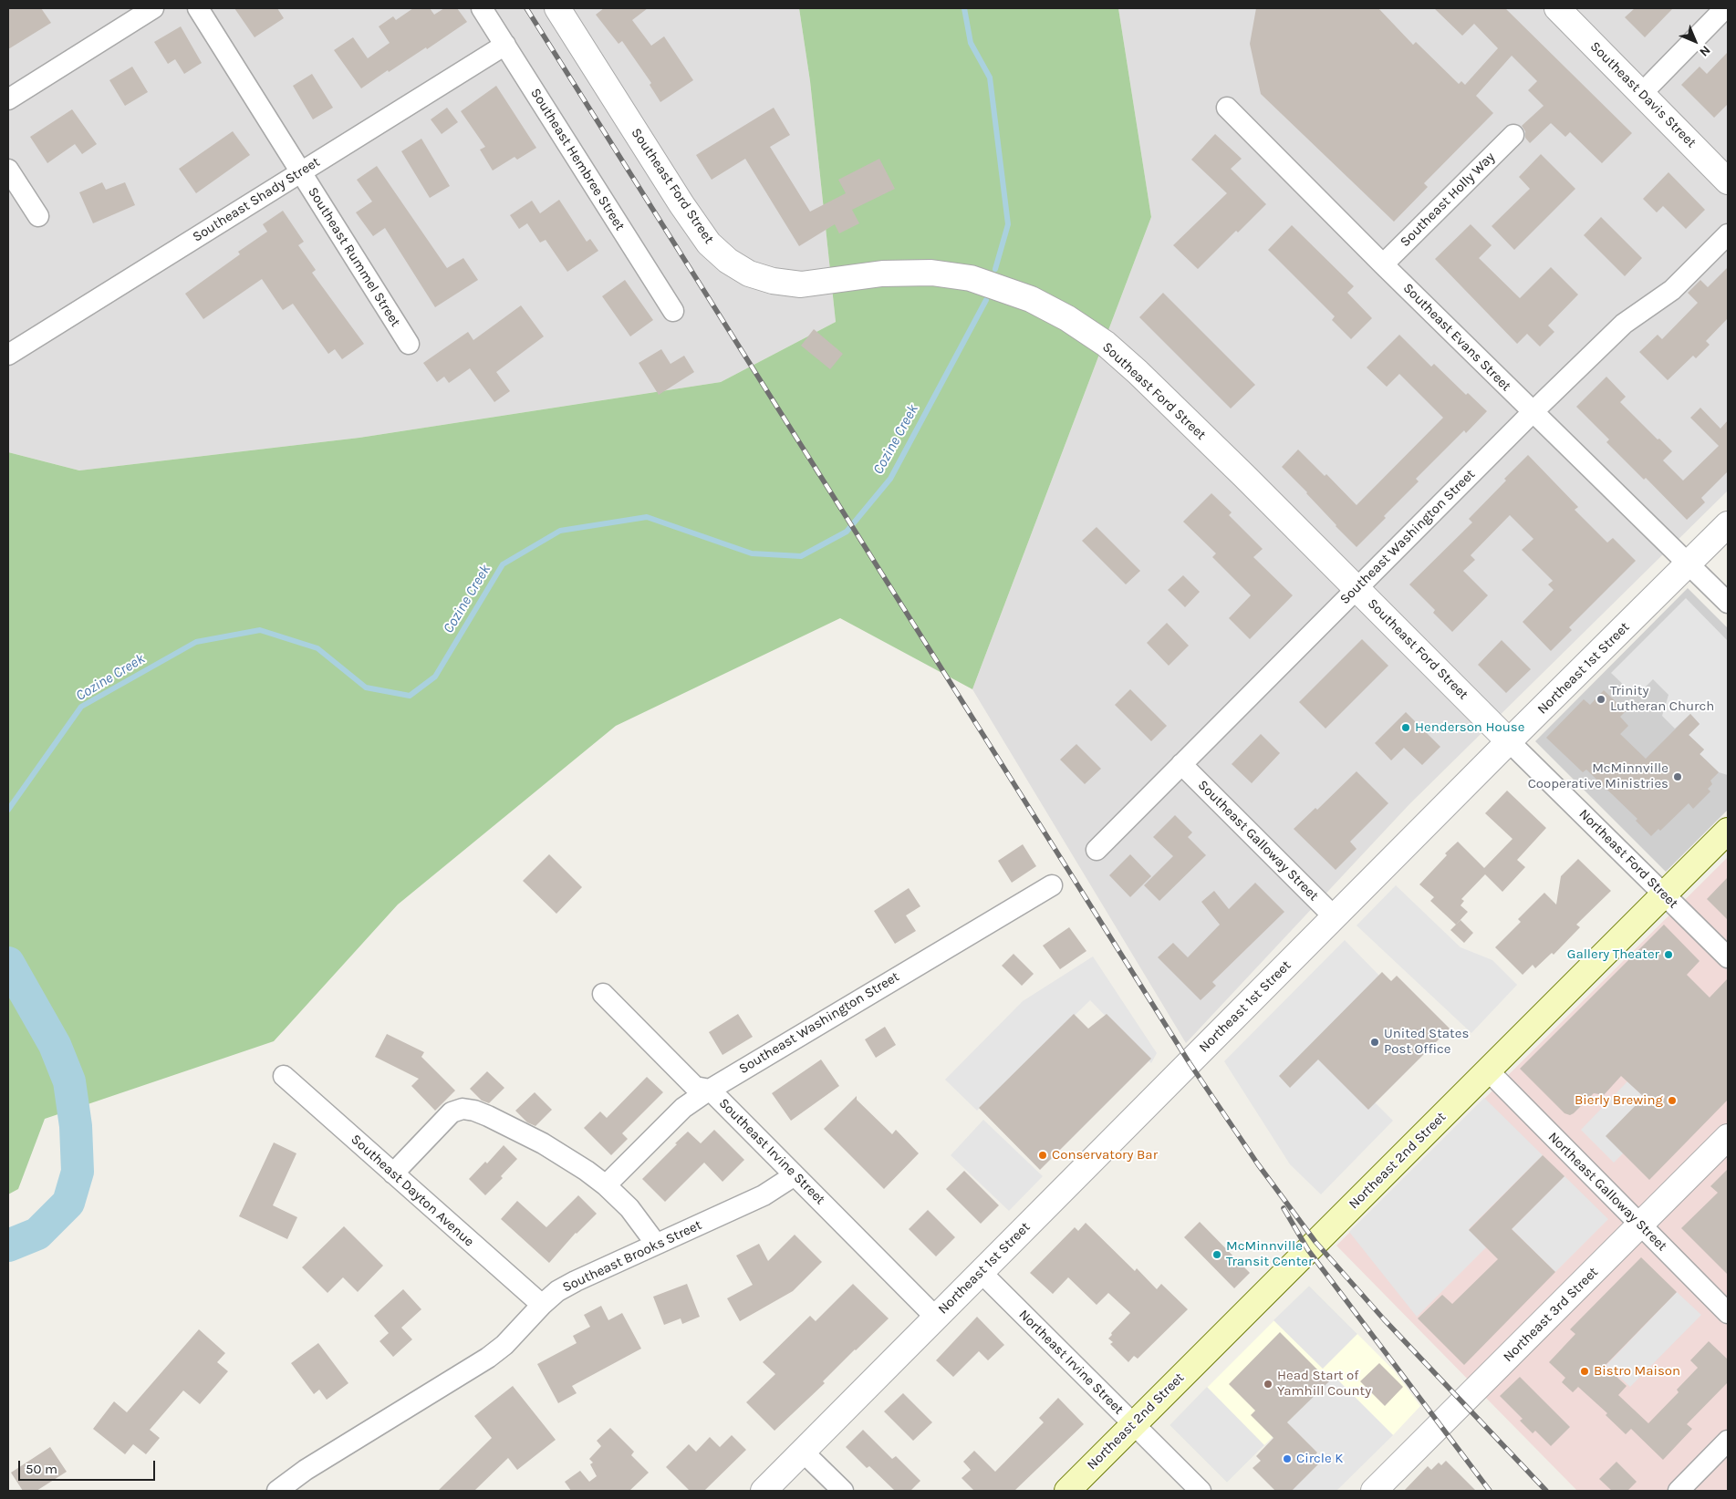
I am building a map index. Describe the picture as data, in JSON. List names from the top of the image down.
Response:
{
  "streets": {
    "main road": ["Northeast 2nd Street"],
    "street": [
      "Southeast Davis Street",
      "Southeast Hembree Street",
      "Southeast Ford Street",
      "Southeast Shady Street",
      "Southeast Holly Way",
      "Southeast Rummel Street",
      "Southeast Evans Street",
      "Southeast Washington Street",
      "Northeast 1st Street",
      "Southeast Galloway Street",
      "Northeast Ford Street",
      "Southeast Irvine Street",
      "Southeast Dayton Avenue",
      "Northeast Galloway Street",
      "Southeast Brooks Street",
      "Northeast 3rd Street",
      "Northeast Irvine Street"
    ]
  },
  "crossings": [
    ["Southeast Hembree Street", "Southeast Shady Street"],
    ["Southeast Ford Street", "Southeast Washington Street"],
    ["Southeast Ford Street", "Northeast 1st Street"],
    ["Southeast Ford Street", "Northeast Ford Street"],
    ["Southeast Shady Street", "Southeast Rummel Street"],
    ["Southeast Holly Way", "Southeast Evans Street"],
    ["Southeast Evans Street", "Southeast Washington Street"],
    ["Southeast Evans Street", "Northeast 1st Street"],
    ["Southeast Washington Street", "Southeast Galloway Street"],
    ["Southeast Washington Street", "Southeast Irvine Street"],
    ["Northeast 1st Street", "Southeast Galloway Street"],
    ["Northeast 1st Street", "Northeast Ford Street"],
    ["Northeast 1st Street", "Southeast Irvine Street"],
    ["Northeast 1st Street", "Northeast Irvine Street"],
    ["Northeast Ford Street", "Northeast 2nd Street"],
    ["Southeast Irvine Street", "Southeast Brooks Street"],
    ["Northeast 2nd Street", "Northeast Galloway Street"],
    ["Northeast 2nd Street", "Northeast Irvine Street"],
    ["Southeast Dayton Avenue", "Southeast Brooks Street"],
    ["Northeast Galloway Street", "Northeast 3rd Street"]
  ],
  "water": ["Cozine Creek"],
  "places": [
    "Trinity Lutheran Church",
    "Henderson House",
    "McMinnville Cooperative Ministries",
    "Gallery Theater",
    "United States Post Office",
    "Bierly Brewing",
    "Conservatory Bar",
    "McMinnville Transit Center",
    "Bistro Maison",
    "Head Start of Yamhill County",
    "Circle K"
  ],
  "scale_bar": "50 m",
  "north": "bottom right"
}
